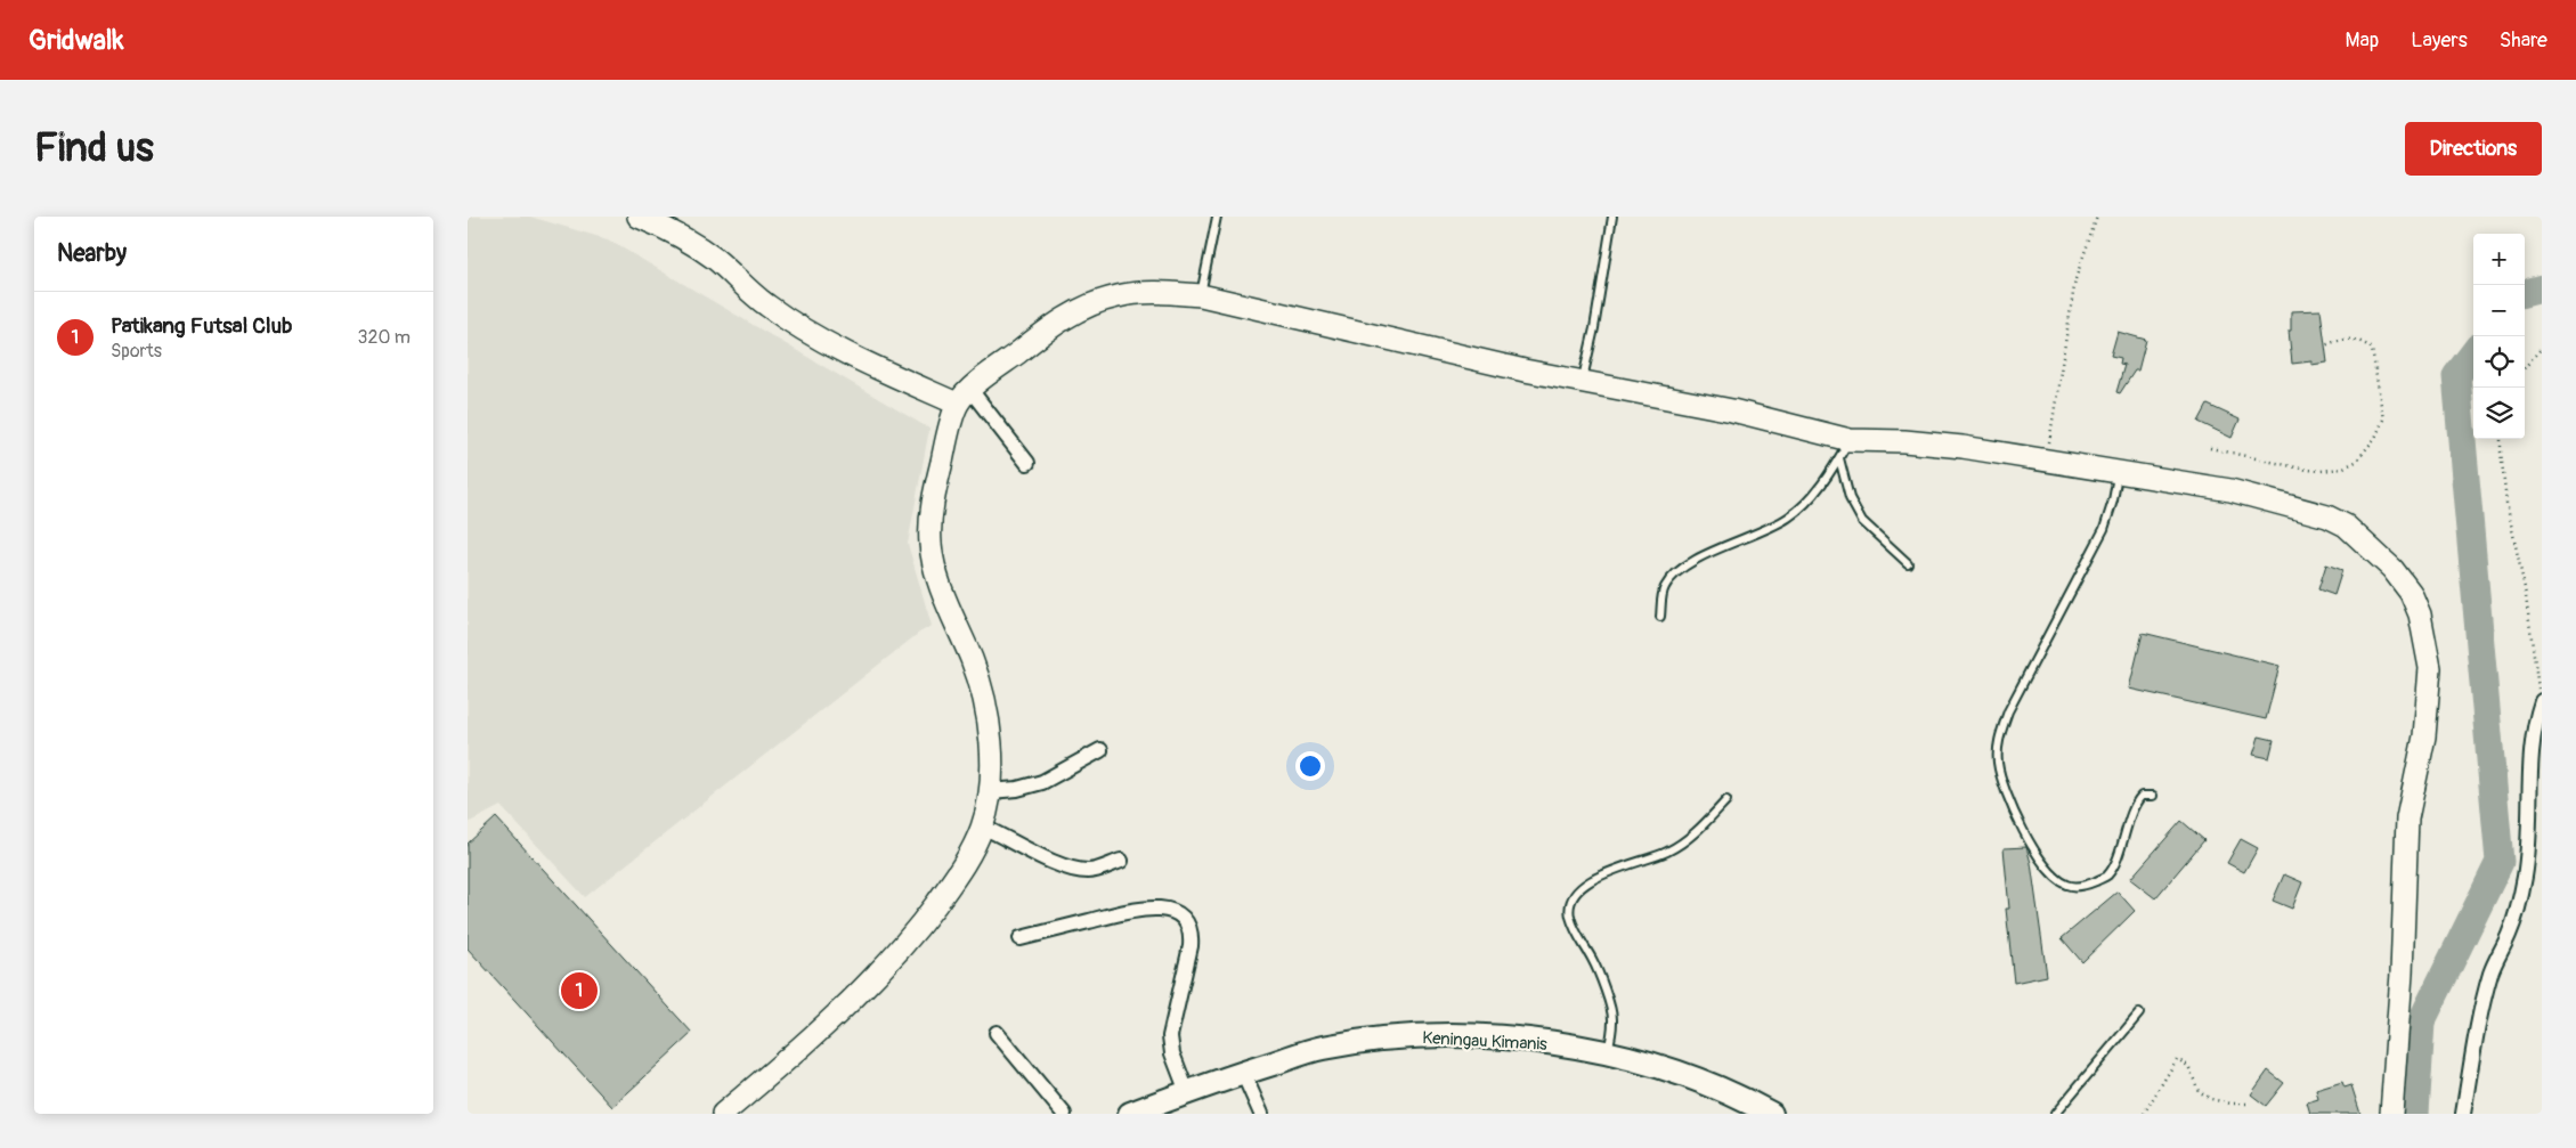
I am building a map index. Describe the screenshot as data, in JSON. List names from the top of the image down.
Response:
{
  "streets": {
    "main road": ["Keningau Kimanis"]
  },
  "page": {
    "header": "Gridwalk",
    "nav": ["Map", "Layers", "Share"],
    "buttons": "Directions",
    "title": "Find us",
    "heading": "Nearby",
    "map_buttons": ["+", "−"],
    "list": [
      {
        "mark": "1",
        "name": "Patikang Futsal Club",
        "note": "Sports",
        "value": "320 m"
      }
    ],
    "pins": "1"
  }
}
